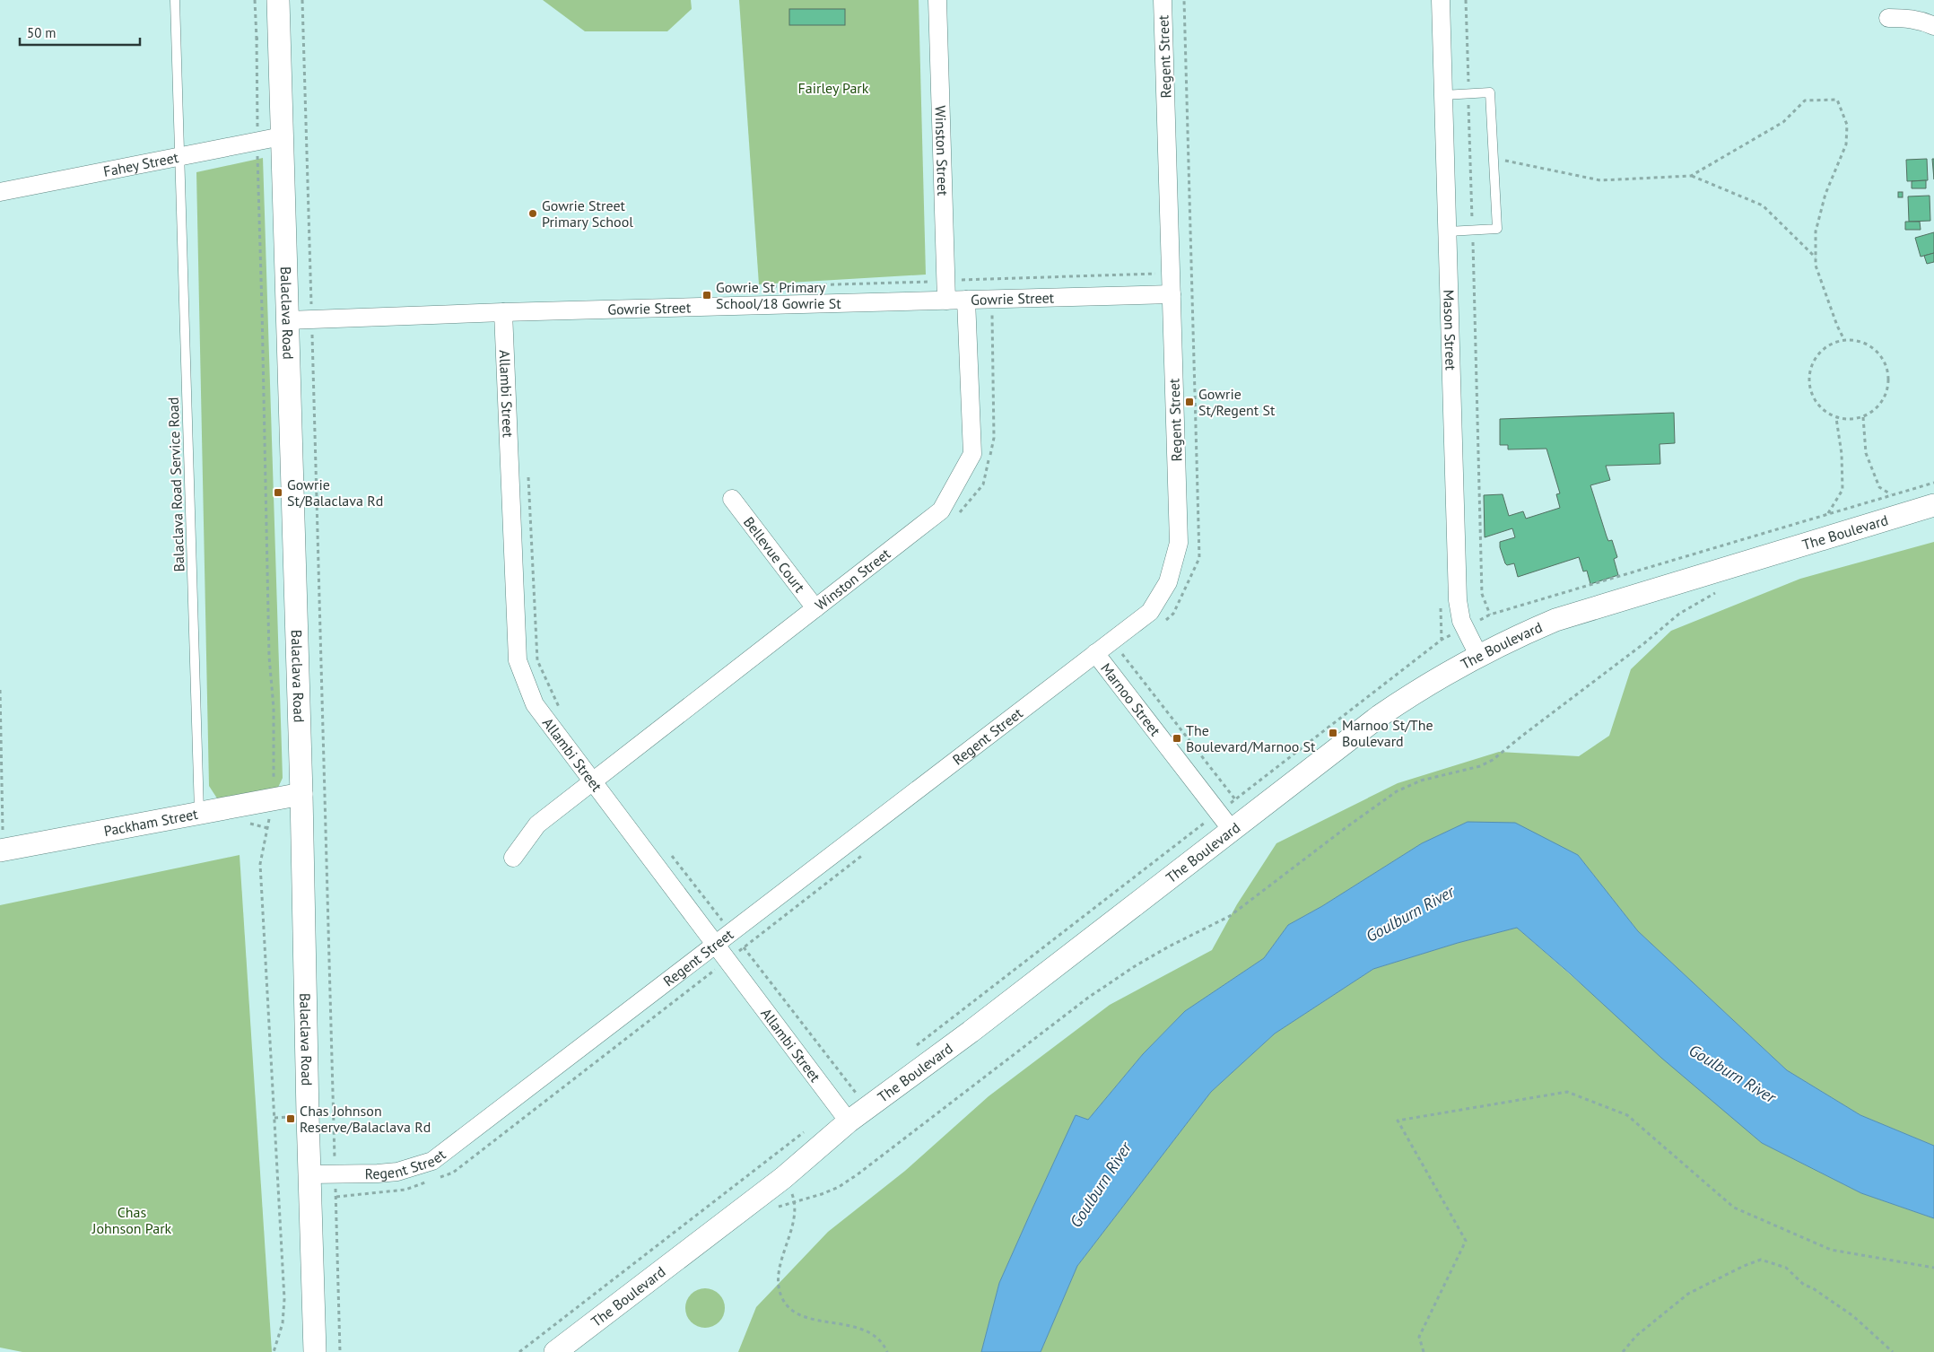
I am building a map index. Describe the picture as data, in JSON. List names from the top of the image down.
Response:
{
  "streets": {
    "street": [
      "Regent Street",
      "Winston Street",
      "Fahey Street",
      "Gowrie Street",
      "Balaclava Road",
      "Mason Street",
      "Allambi Street",
      "The Boulevard",
      "Bellevue Court",
      "Marnoo Street",
      "Packham Street"
    ],
    "lane": ["Balaclava Road Service Road"]
  },
  "crossings": [
    ["Regent Street", "Gowrie Street"],
    ["Regent Street", "Balaclava Road"],
    ["Regent Street", "Allambi Street"],
    ["Regent Street", "Marnoo Street"],
    ["Winston Street", "Gowrie Street"],
    ["Winston Street", "Allambi Street"],
    ["Winston Street", "Bellevue Court"],
    ["Fahey Street", "Balaclava Road"],
    ["Fahey Street", "Balaclava Road Service Road"],
    ["Gowrie Street", "Balaclava Road"],
    ["Gowrie Street", "Allambi Street"],
    ["Balaclava Road", "Packham Street"],
    ["Mason Street", "The Boulevard"],
    ["Allambi Street", "The Boulevard"],
    ["Balaclava Road Service Road", "Packham Street"],
    ["The Boulevard", "Marnoo Street"]
  ],
  "water": ["Goulburn River"],
  "parks": ["Fairley Park", "Chas Johnson Park"],
  "places": {
    "other": ["Gowrie Street Primary School"],
    "transit": [
      "Gowrie St Primary School/18 Gowrie St",
      "Gowrie St/Regent St",
      "Gowrie St/Balaclava Rd",
      "Marnoo St/The Boulevard",
      "The Boulevard/Marnoo St",
      "Chas Johnson Reserve/Balaclava Rd"
    ]
  },
  "scale_bar": "50 m"
}
